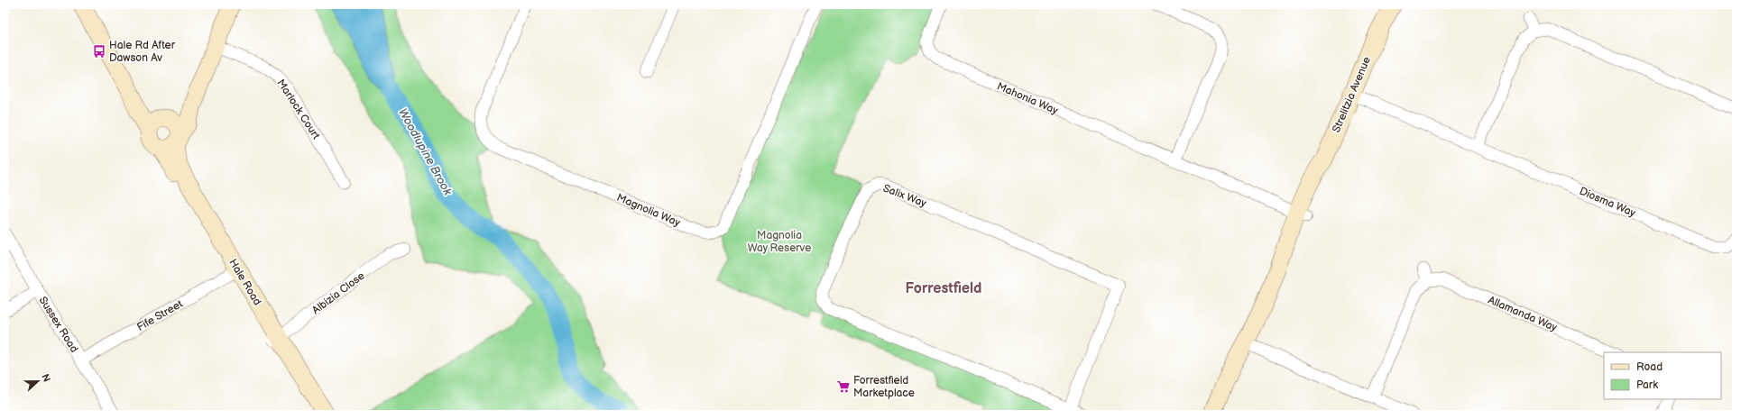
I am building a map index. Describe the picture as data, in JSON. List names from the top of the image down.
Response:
{
  "streets": {
    "main road": ["Strelitzia Avenue", "Hale Road"],
    "street": [
      "Mahonia Way",
      "Marlock Court",
      "Salix Way",
      "Diosma Way",
      "Magnolia Way",
      "Albizia Close",
      "Allamanda Way",
      "Fife Street",
      "Sussex Road"
    ]
  },
  "crossings": [
    ["Strelitzia Avenue", "Mahonia Way"],
    ["Strelitzia Avenue", "Diosma Way"],
    ["Hale Road", "Albizia Close"],
    ["Hale Road", "Fife Street"],
    ["Fife Street", "Sussex Road"]
  ],
  "districts": ["Forrestfield"],
  "water": ["Woodlupine Brook"],
  "parks": ["Magnolia Way Reserve"],
  "places": {
    "bus stop": ["Hale Rd After Dawson Av"],
    "supermarket": ["Forrestfield Marketplace"]
  },
  "legend": ["Road", "Park"],
  "north": "right"
}
